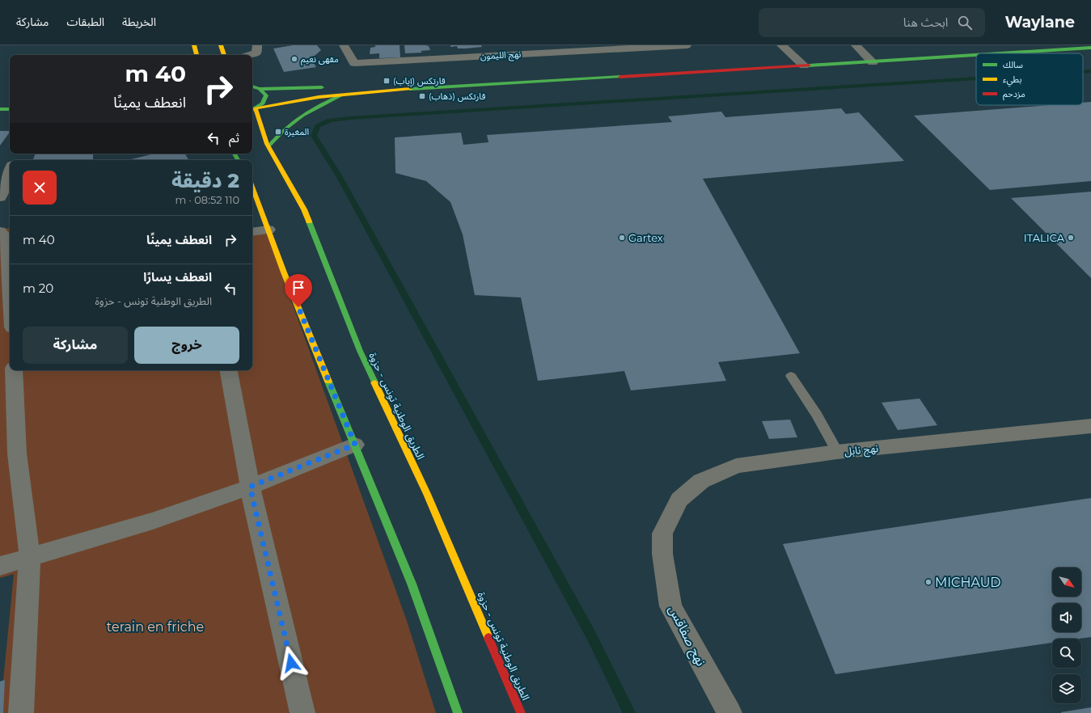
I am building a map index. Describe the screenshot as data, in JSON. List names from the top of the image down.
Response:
{
  "streets": {
    "main road": ["الطريق الوطنية تونس - حزوة"],
    "street": ["نهج الليمون", "نهج نابل", "نهج صفاقس"]
  },
  "crossings": [
    ["نهج نابل", "نهج صفاقس"]
  ],
  "parks": ["terain en friche"],
  "places": {
    "other": [
      "مقهى نعيم",
      "Gartex",
      "ITALICA",
      "MICHAUD"
    ],
    "transit": ["قارتكس (إياب)", "قارتكس (ذهاب)", "المغيرة"]
  },
  "legend": ["سالك", "بطيء", "مزدحم"],
  "north": "bottom right",
  "page": {
    "header": "Waylane",
    "search": "ابحث هنا",
    "nav": ["الخريطة", "الطبقات", "مشاركة"],
    "turn": ["40 m", "انعطف يمينًا"],
    "then": "ثم",
    "heading": ["2 دقيقة", "110 m · 08:52"],
    "list": [
      {
        "name": "انعطف يمينًا",
        "value": "40 m"
      },
      {
        "name": "انعطف يسارًا",
        "note": "الطريق الوطنية تونس - حزوة",
        "value": "20 m"
      }
    ],
    "buttons": ["خروج", "مشاركة"]
  }
}
